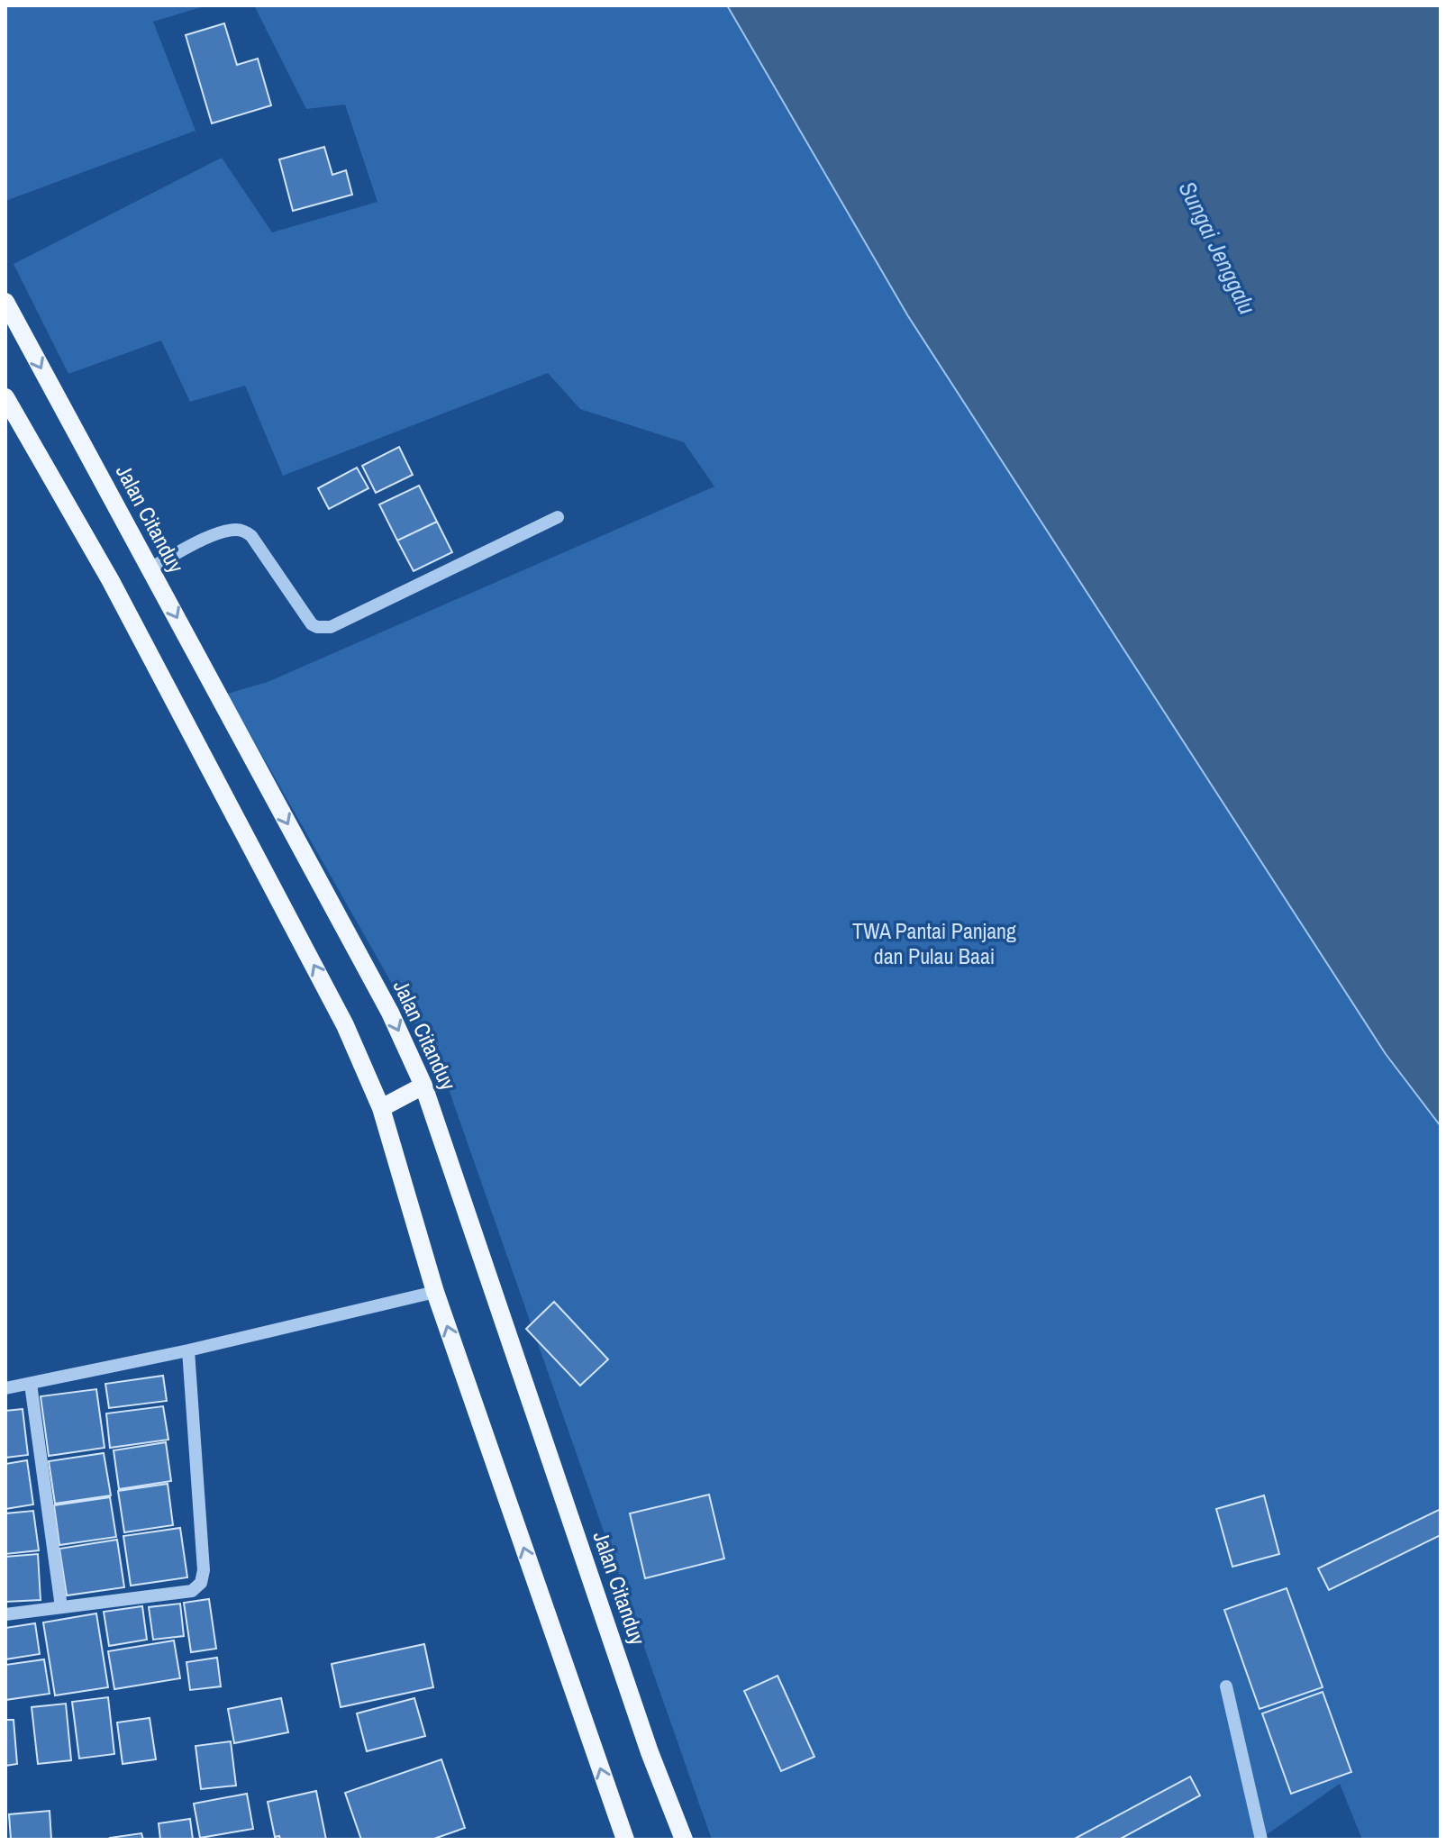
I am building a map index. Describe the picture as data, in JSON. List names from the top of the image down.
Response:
{
  "streets": {
    "main road": ["Jalan Citanduy"]
  },
  "water": ["Sungai Jenggalu"],
  "parks": ["TWA Pantai Panjang dan Pulau Baai"]
}
